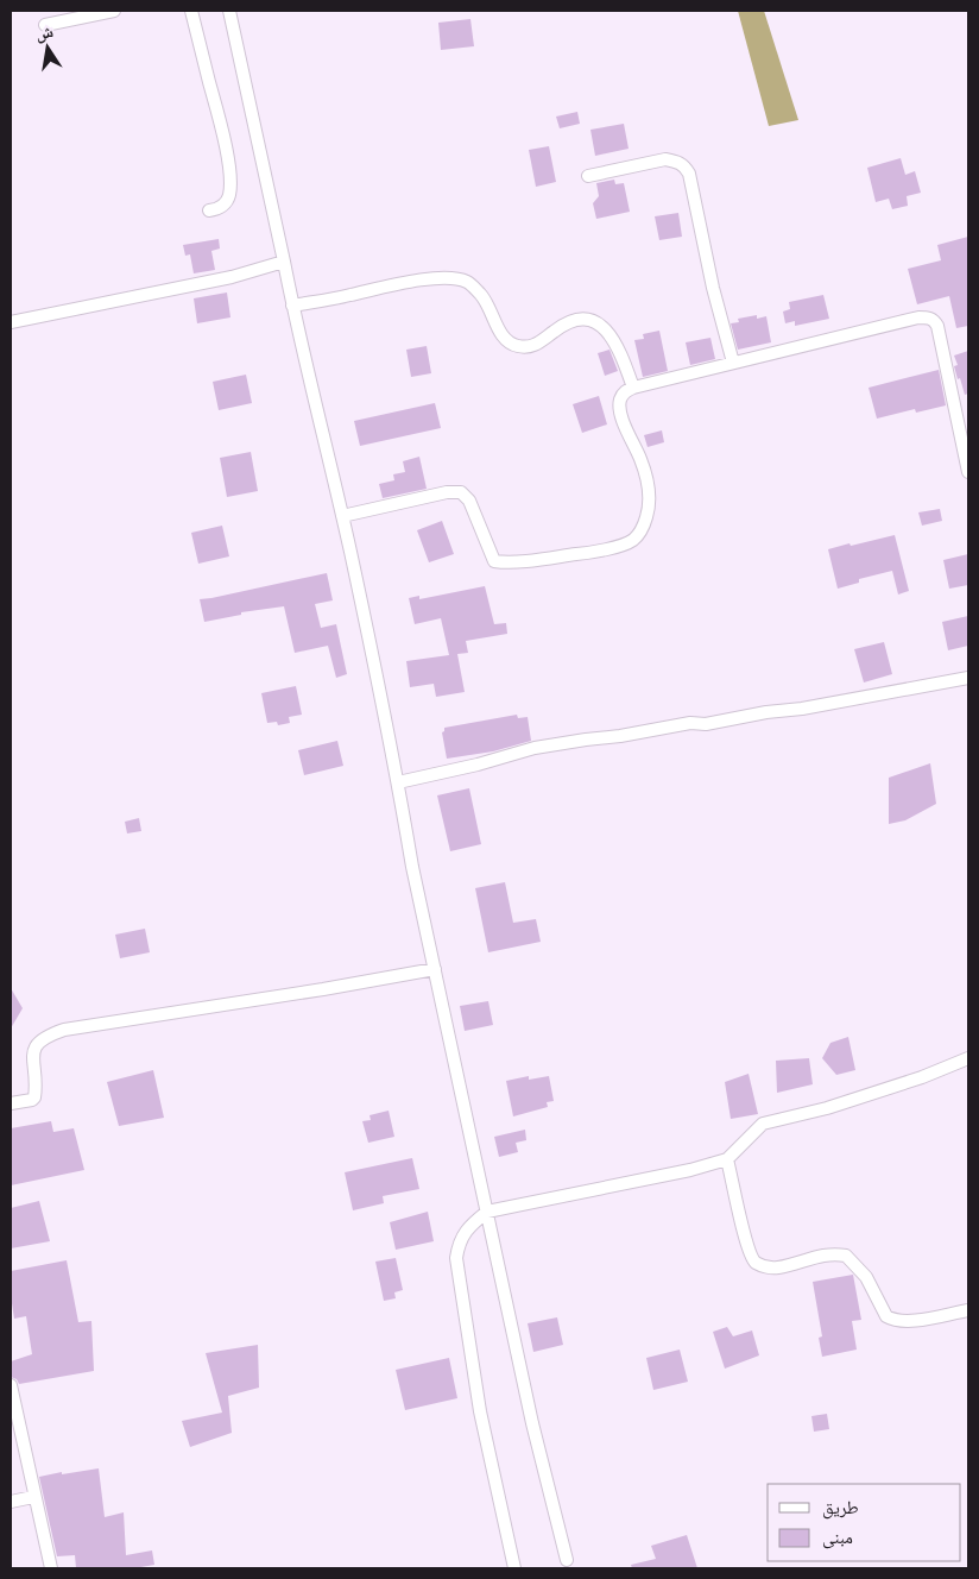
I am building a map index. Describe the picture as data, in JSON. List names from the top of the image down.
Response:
{
  "legend": ["طريق", "مبنى"],
  "north": "top"
}
